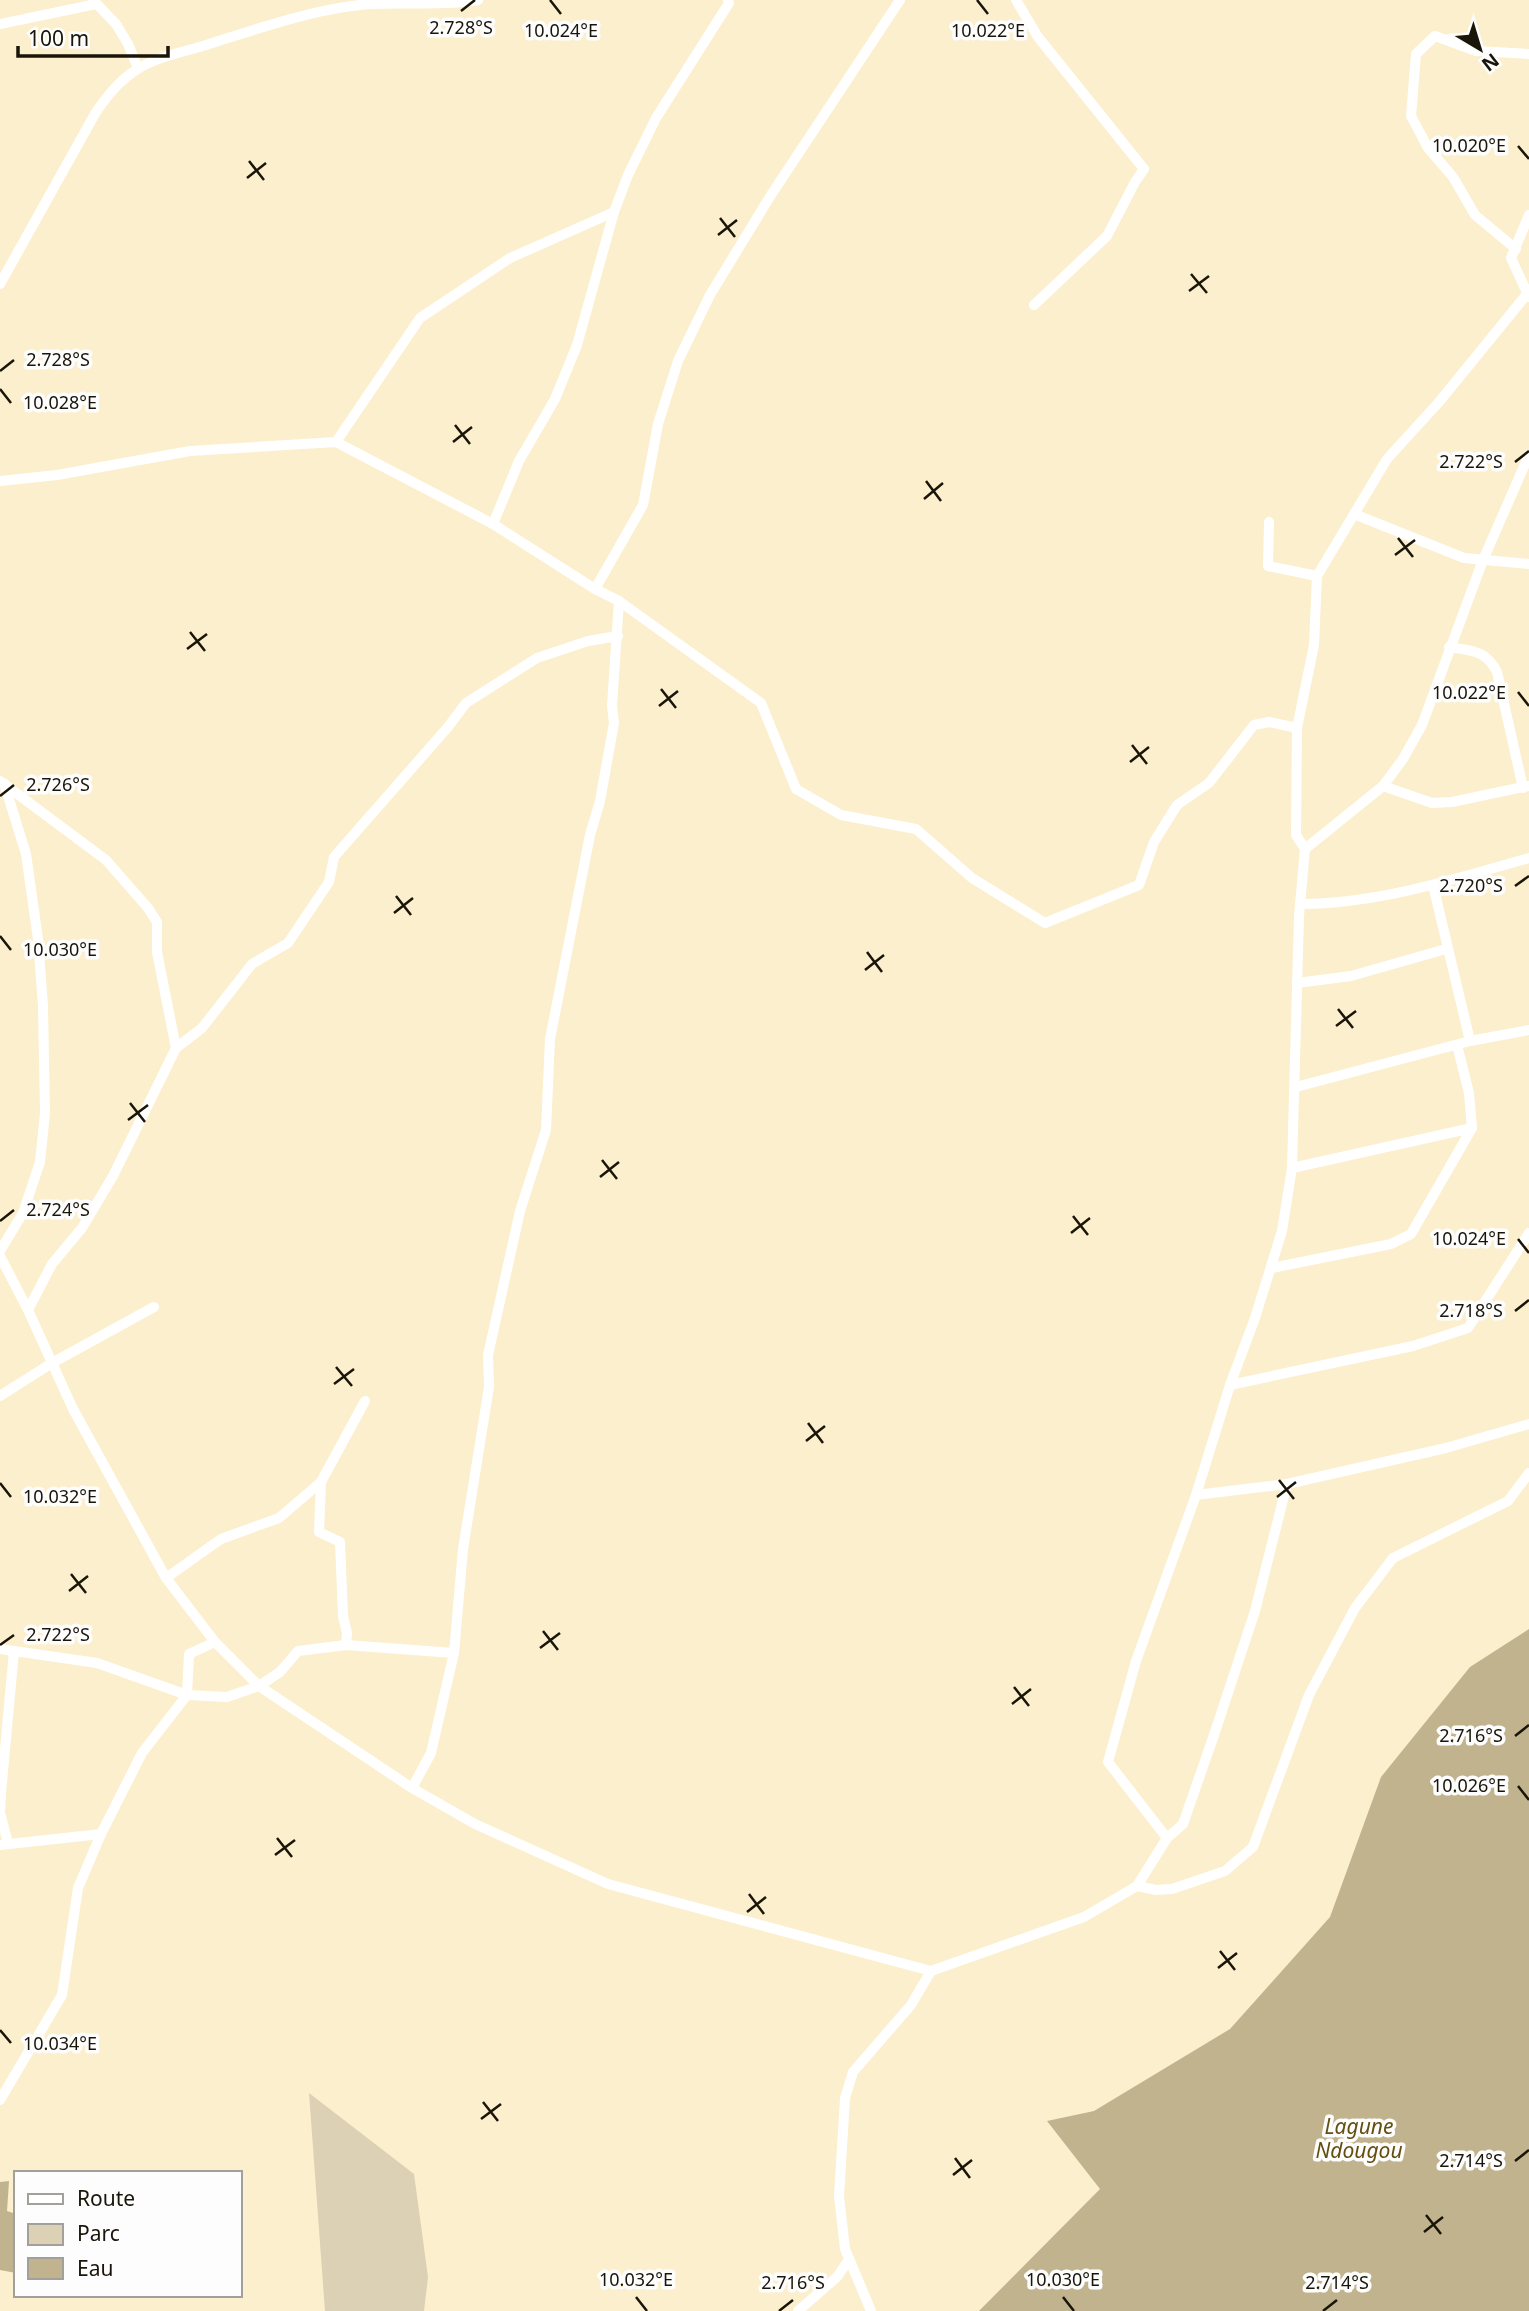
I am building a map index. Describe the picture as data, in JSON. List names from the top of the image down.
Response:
{
  "water": ["Lagune Ndougou"],
  "legend": ["Route", "Parc", "Eau"],
  "scale_bar": "100 m",
  "north": "bottom right",
  "coordinates": [
    "2.728°S",
    "10.024°E",
    "10.022°E",
    "10.020°E",
    "10.028°E",
    "2.722°S",
    "2.726°S",
    "2.720°S",
    "10.030°E",
    "2.724°S",
    "2.718°S",
    "10.032°E",
    "2.716°S",
    "10.026°E",
    "10.034°E",
    "2.714°S"
  ]
}
